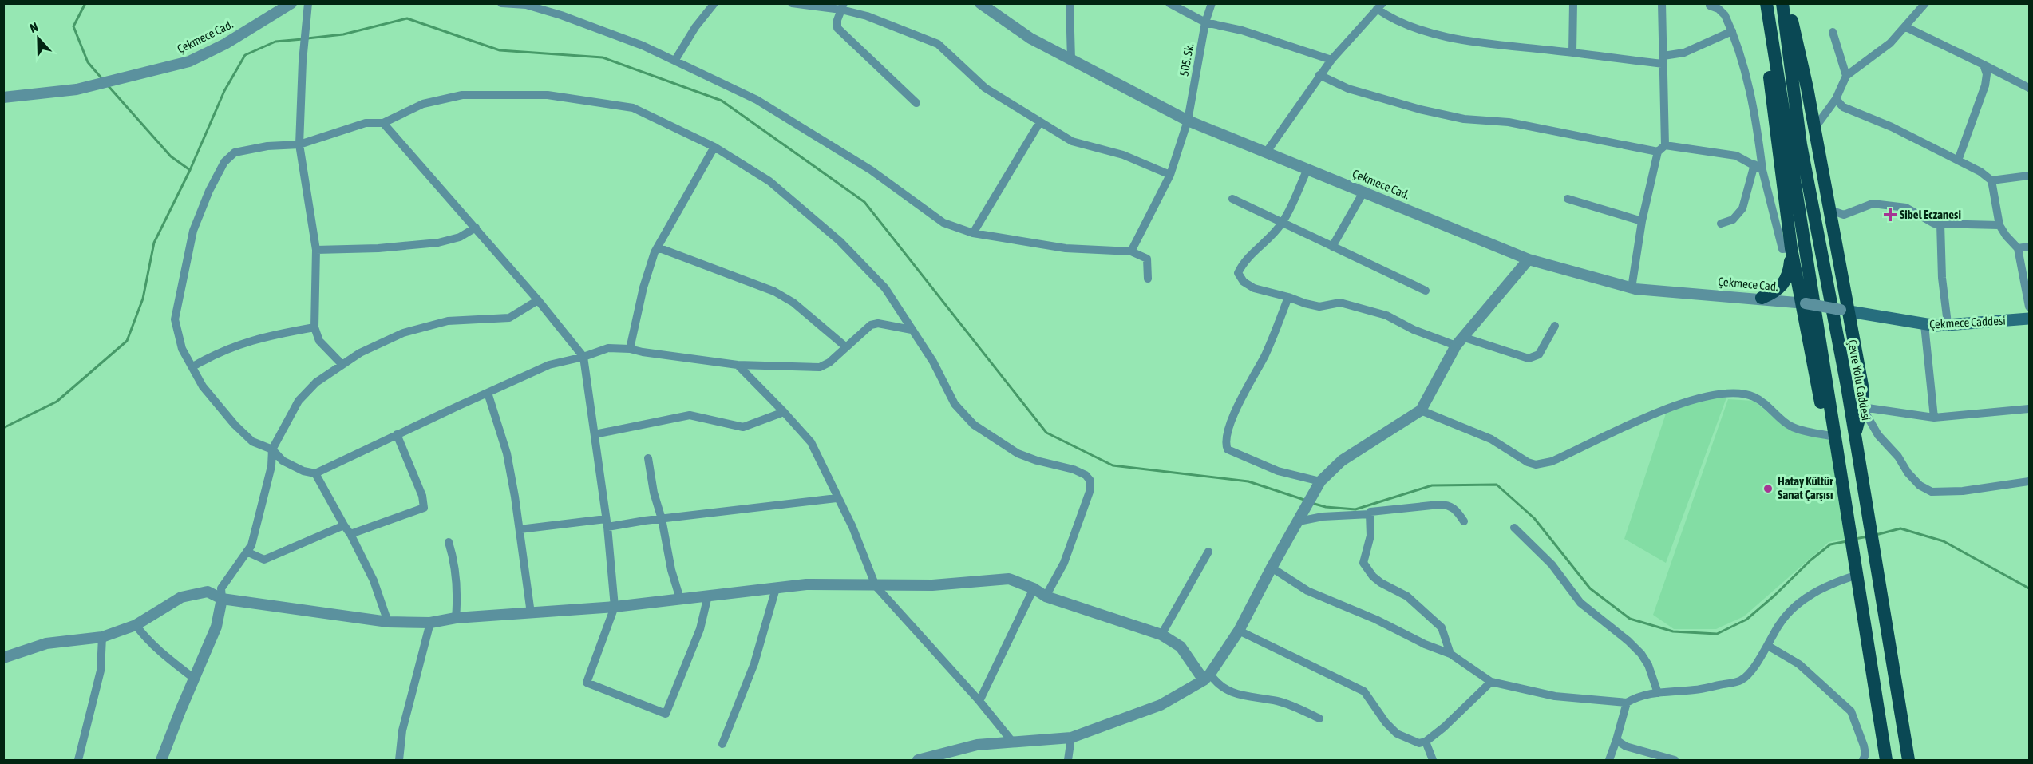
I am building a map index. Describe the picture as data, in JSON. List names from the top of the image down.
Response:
{
  "streets": {
    "highway": ["Çevre Yolu Caddesi"],
    "main road": ["Çekmece Caddesi"],
    "street": ["Çekmece Cad.", "505. Sk."]
  },
  "crossings": [
    ["Çekmece Cad.", "505. Sk."],
    ["Çekmece Cad.", "Çekmece Caddesi"]
  ],
  "places": {
    "health": ["Sibel Eczanesi"],
    "other": ["Hatay Kültür Sanat Çarşısı"]
  },
  "north": "top"
}
